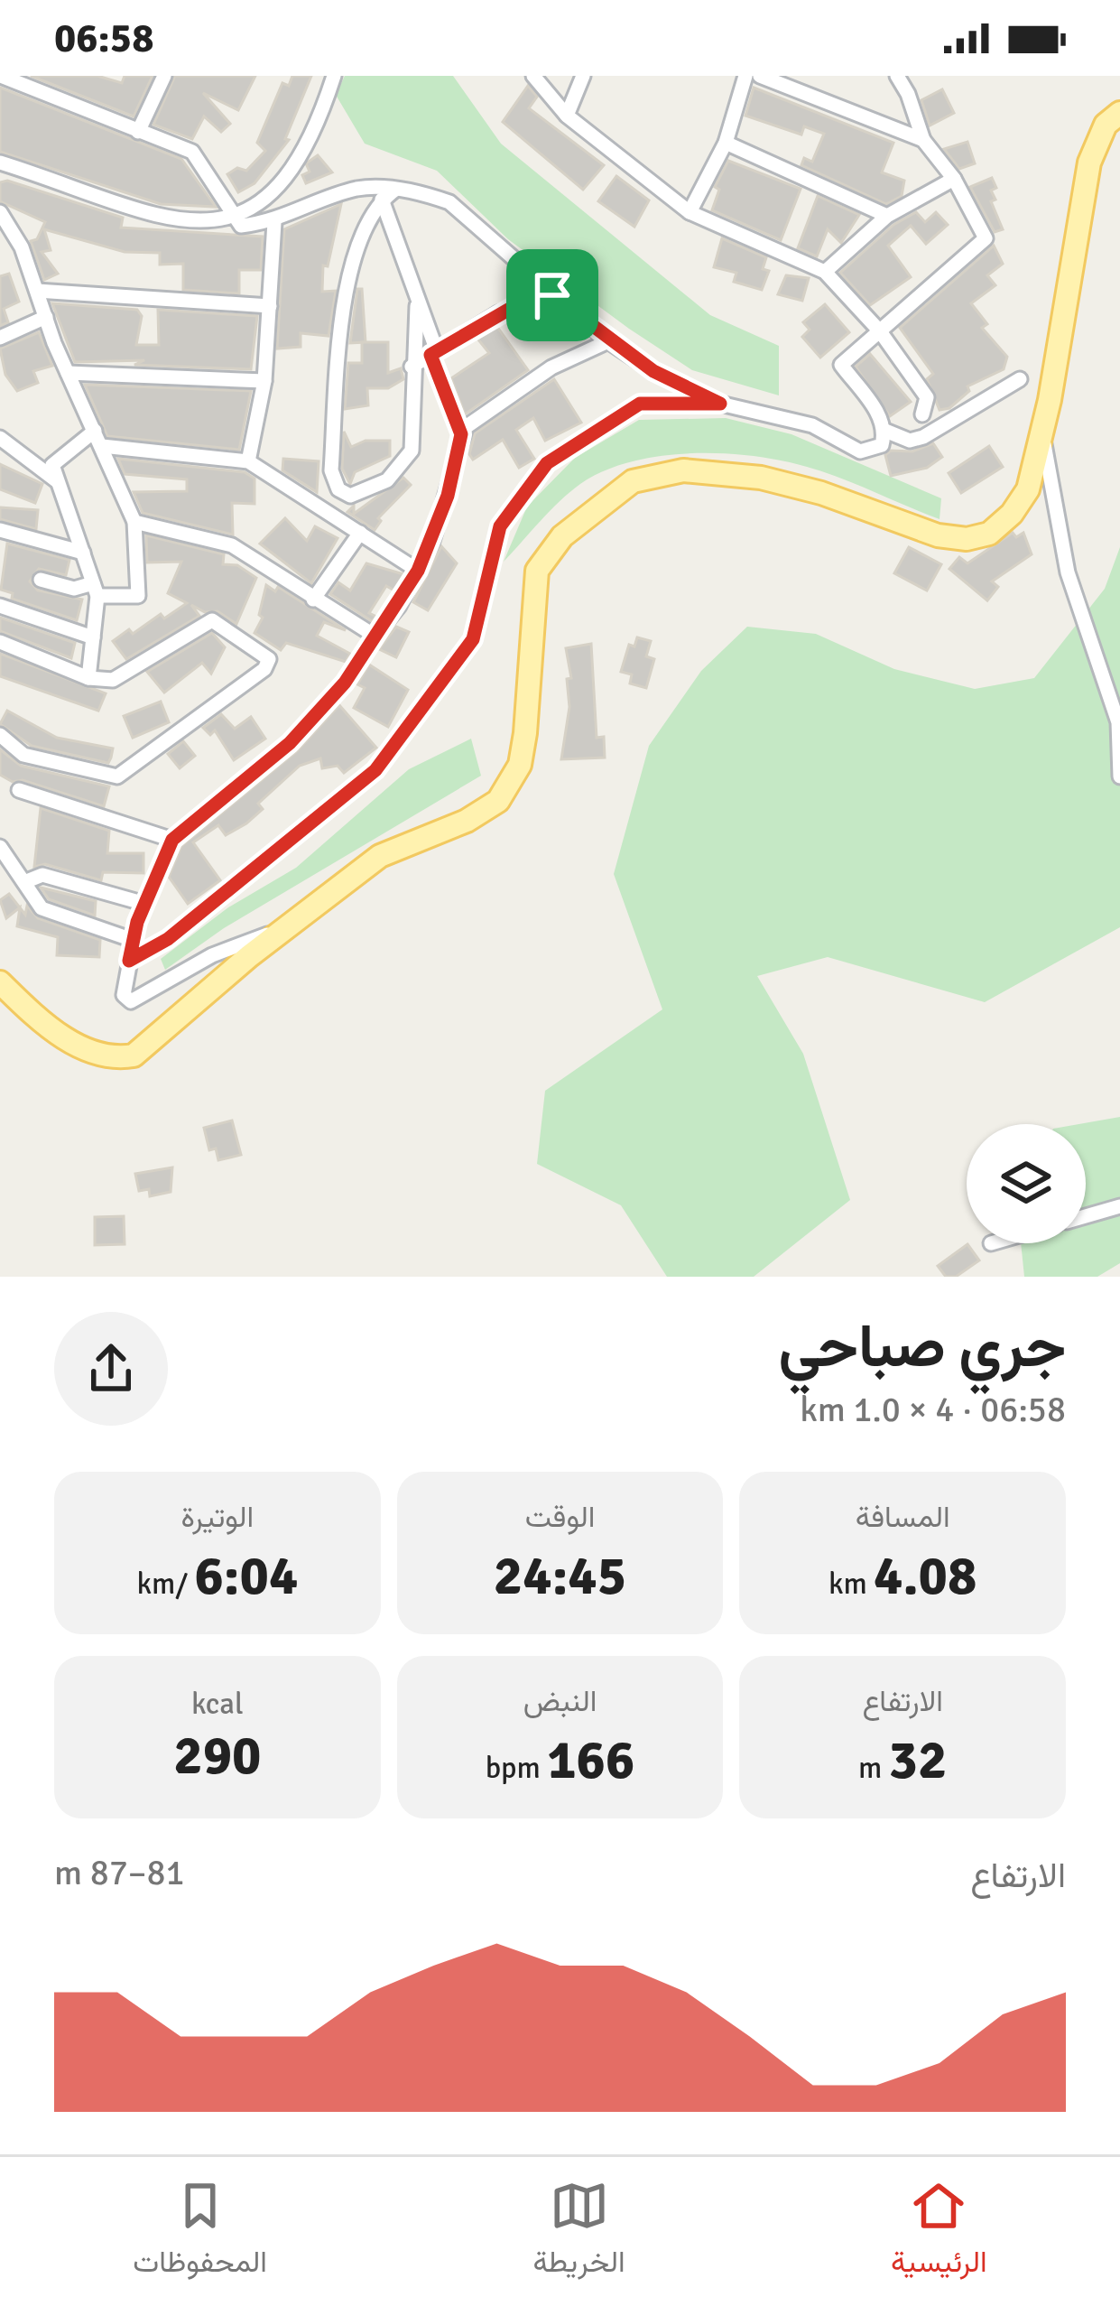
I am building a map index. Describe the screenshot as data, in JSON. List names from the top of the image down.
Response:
{
  "page": {
    "status": "06:58",
    "heading": ["جري صباحي", "06:58 · 4 × 1.0 km"],
    "stats": [
      ["المسافة", "4.08 km"],
      ["الوقت", "24:45"],
      ["الوتيرة", "6:04 /km"],
      ["الارتفاع", "32 m"],
      ["النبض", "166 bpm"],
      ["kcal", "290"]
    ],
    "chart": ["الارتفاع", "81–87 m"],
    "tabs": ["الرئيسية", "الخريطة", "المحفوظات"]
  }
}
